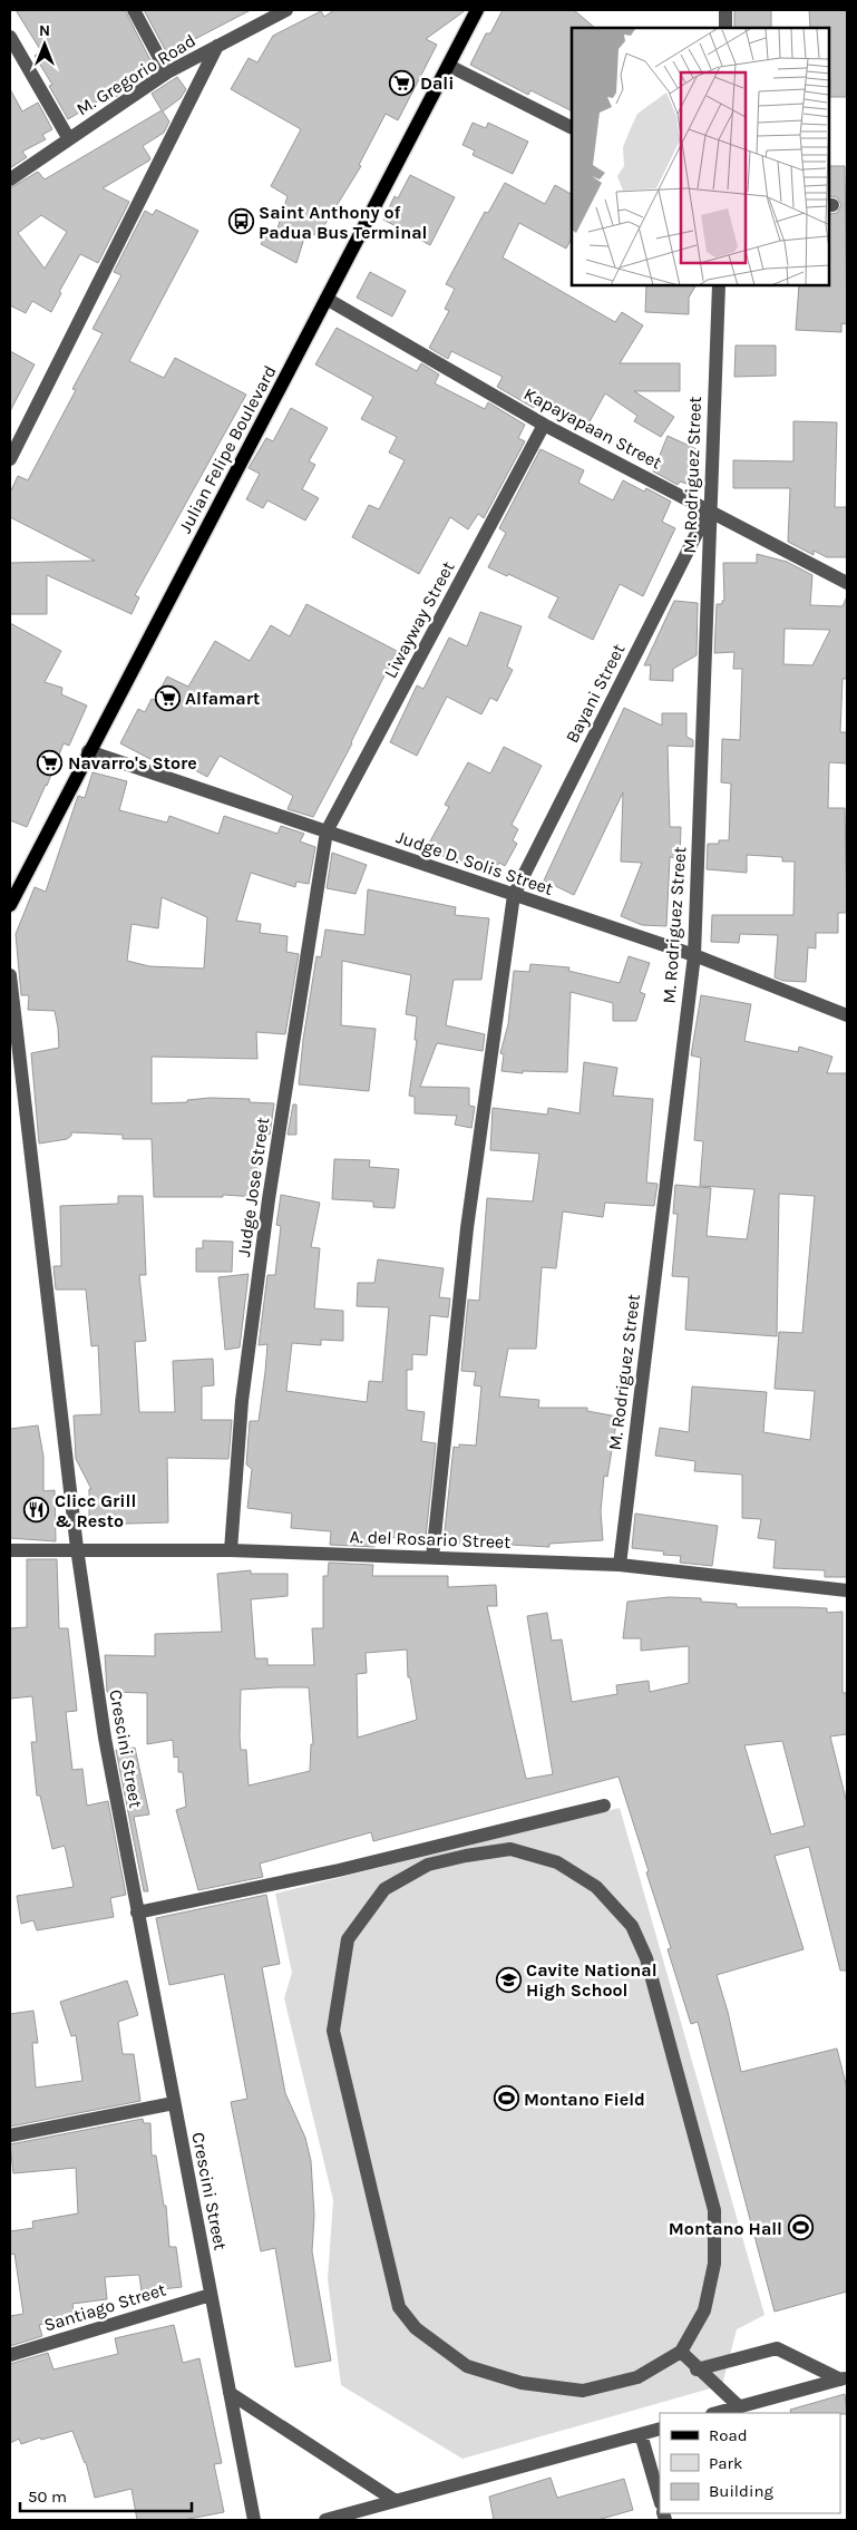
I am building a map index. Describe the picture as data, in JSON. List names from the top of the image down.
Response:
{
  "streets": {
    "main road": ["Julian Felipe Boulevard"],
    "street": [
      "M. Gregorio Road",
      "Kapayapaan Street",
      "M. Rodriguez Street",
      "Liwayway Street",
      "Bayani Street",
      "Judge D. Solis Street",
      "Judge Jose Street",
      "A. del Rosario Street",
      "Crescini Street",
      "Santiago Street"
    ]
  },
  "crossings": [
    ["Kapayapaan Street", "Julian Felipe Boulevard"],
    ["Kapayapaan Street", "M. Rodriguez Street"],
    ["Kapayapaan Street", "Liwayway Street"],
    ["Kapayapaan Street", "Bayani Street"],
    ["Julian Felipe Boulevard", "Judge D. Solis Street"],
    ["M. Rodriguez Street", "Bayani Street"],
    ["M. Rodriguez Street", "Judge D. Solis Street"],
    ["M. Rodriguez Street", "A. del Rosario Street"],
    ["Liwayway Street", "Judge D. Solis Street"],
    ["Liwayway Street", "Judge Jose Street"],
    ["Bayani Street", "Judge D. Solis Street"],
    ["Bayani Street", "A. del Rosario Street"],
    ["Judge D. Solis Street", "Judge Jose Street"],
    ["Judge Jose Street", "A. del Rosario Street"],
    ["A. del Rosario Street", "Crescini Street"],
    ["Crescini Street", "Santiago Street"]
  ],
  "places": {
    "supermarket": ["Dali", "Alfamart", "Navarro's Store"],
    "bus stop": ["Saint Anthony of Padua Bus Terminal"],
    "restaurant": ["Clicc Grill & Resto"],
    "school or university": ["Cavite National High School"],
    "sports": ["Montano Field", "Montano Hall"]
  },
  "legend": ["Road", "Park", "Building"],
  "scale_bar": "50 m",
  "north": "top"
}
